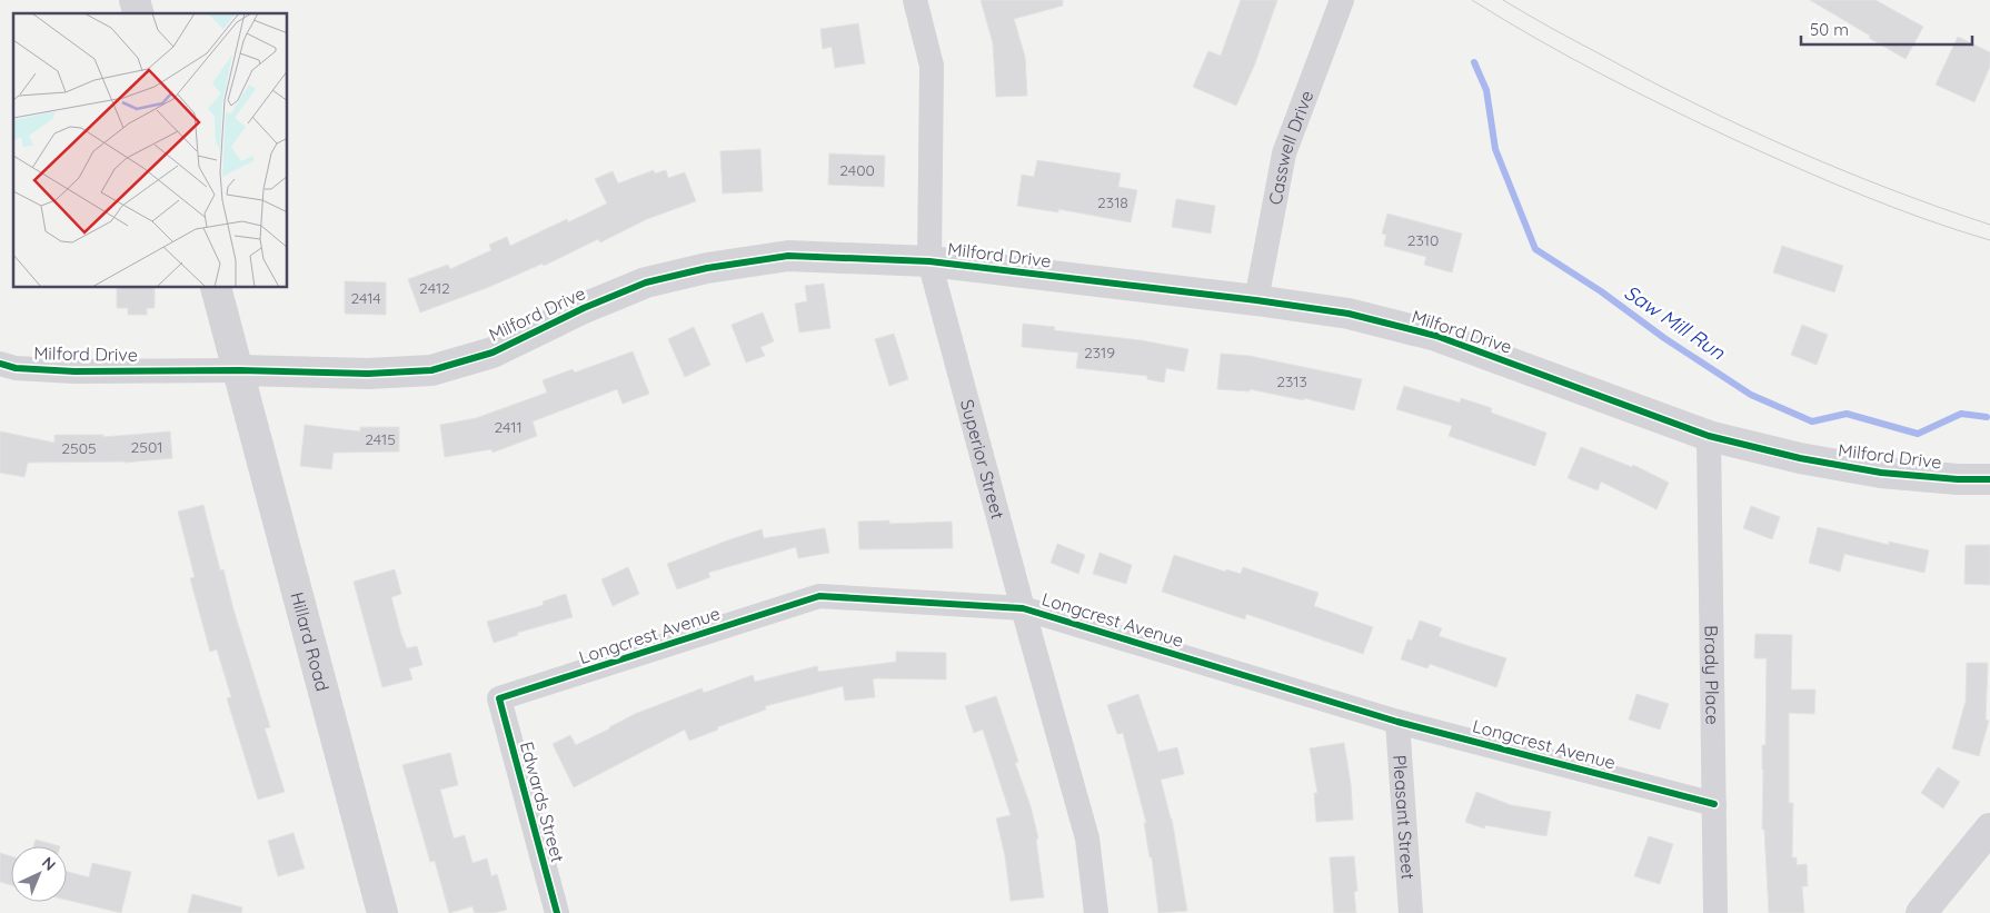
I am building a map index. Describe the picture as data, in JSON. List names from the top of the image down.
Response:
{
  "streets": {
    "street": [
      "Casswell Drive",
      "Milford Drive",
      "Superior Street",
      "Longcrest Avenue",
      "Hillard Road",
      "Brady Place",
      "Edwards Street",
      "Pleasant Street"
    ]
  },
  "crossings": [
    ["Casswell Drive", "Milford Drive"],
    ["Milford Drive", "Superior Street"],
    ["Milford Drive", "Hillard Road"],
    ["Milford Drive", "Brady Place"],
    ["Superior Street", "Longcrest Avenue"],
    ["Longcrest Avenue", "Brady Place"],
    ["Longcrest Avenue", "Edwards Street"],
    ["Longcrest Avenue", "Pleasant Street"]
  ],
  "water": ["Saw Mill Run"],
  "house_numbers": [
    "2400",
    "2318",
    "2310",
    "2412",
    "2414",
    "2319",
    "2313",
    "2411",
    "2415",
    "2501",
    "2505"
  ],
  "scale_bar": "50 m",
  "north": "top right"
}
